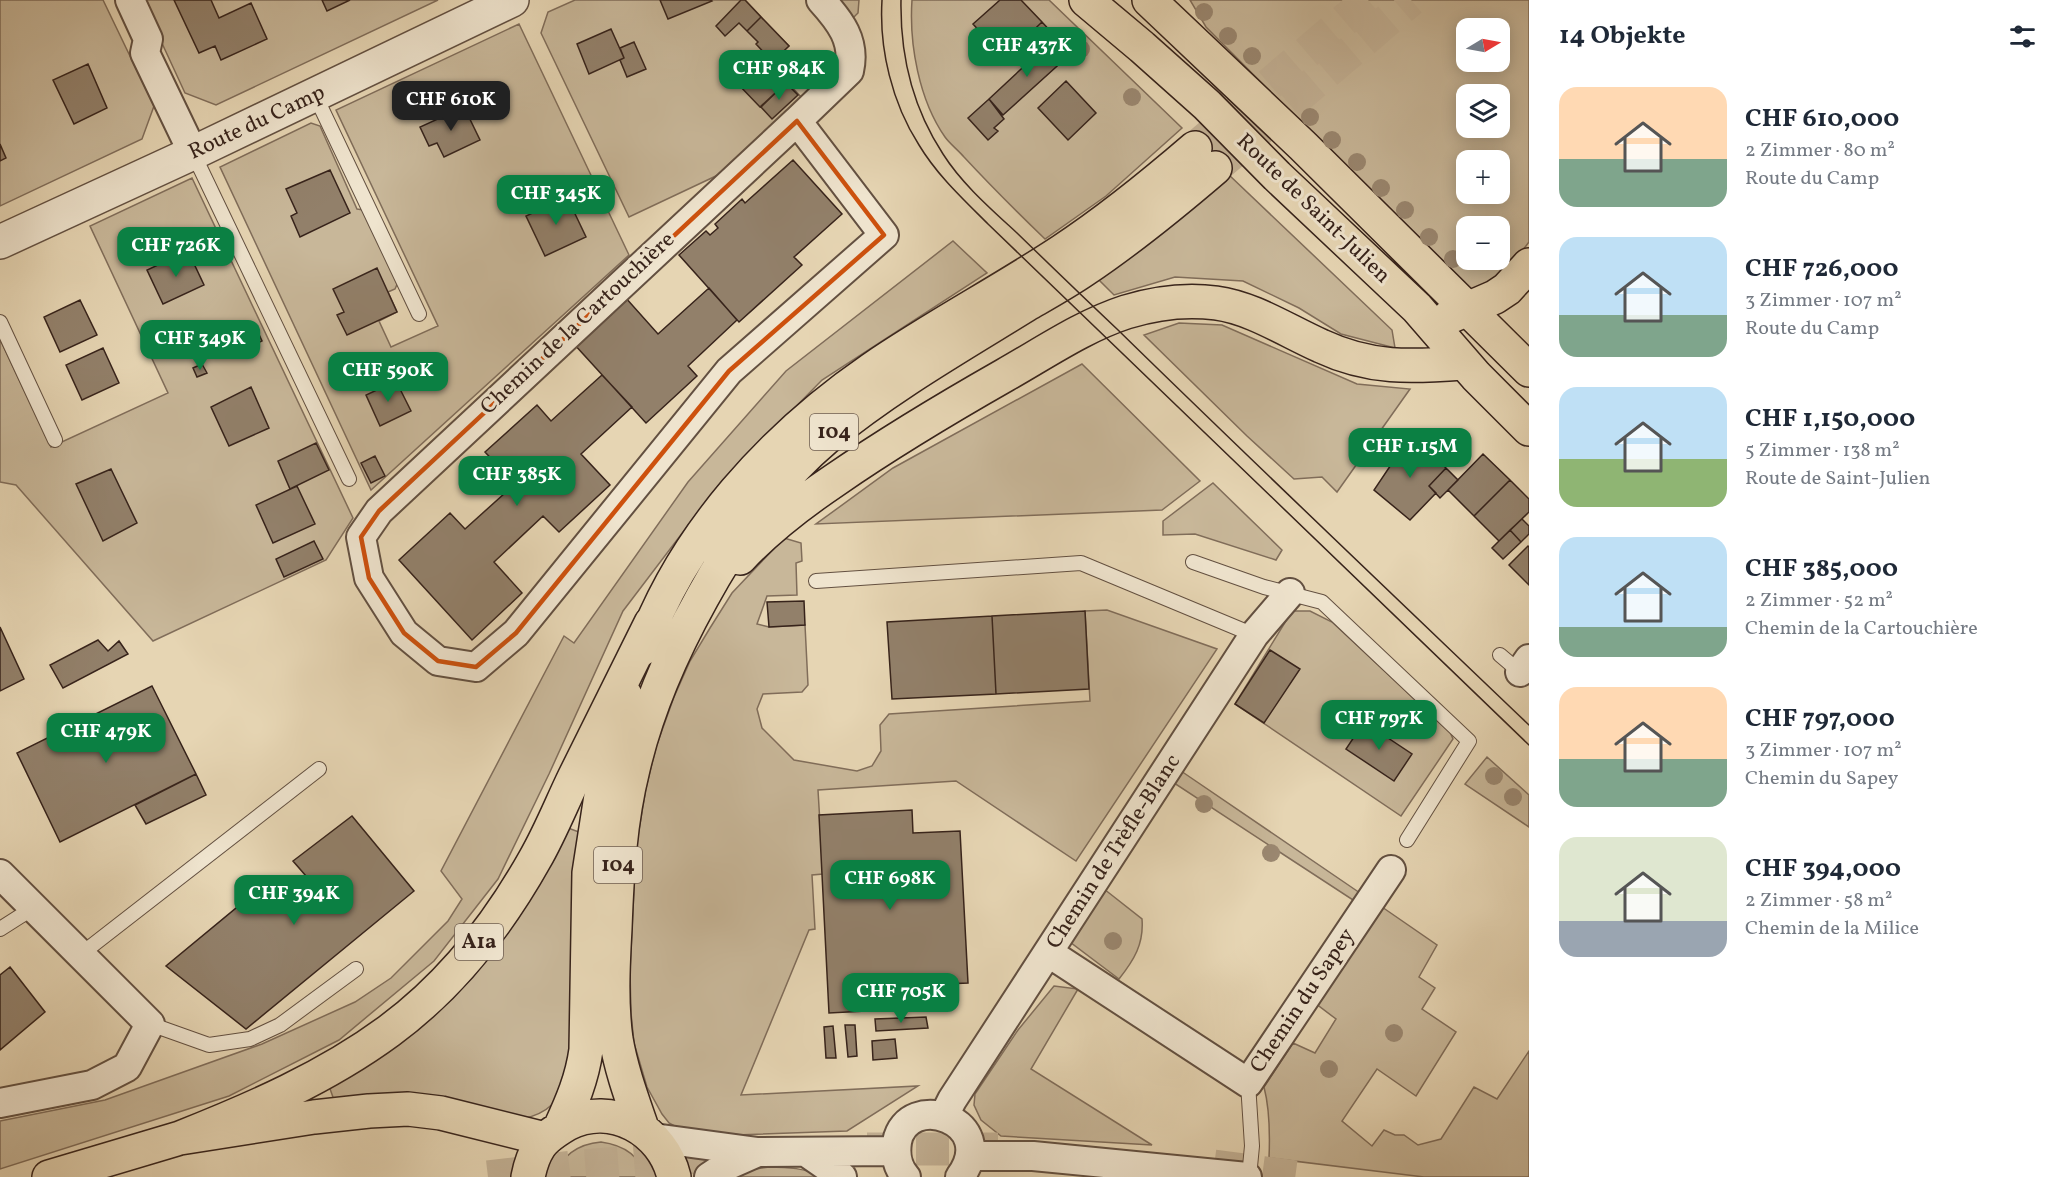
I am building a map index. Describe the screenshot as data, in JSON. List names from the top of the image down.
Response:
{
  "streets": {
    "main road": ["Route de Saint-Julien", "104", "A1a"],
    "street": [
      "Route du Camp",
      "Chemin de la Cartouchière",
      "Chemin de Trèfle-Blanc",
      "Chemin du Sapey"
    ]
  },
  "crossings": [
    ["104", "A1a"],
    ["Chemin de Trèfle-Blanc", "Chemin du Sapey"]
  ],
  "north": "right",
  "page": {
    "heading": "14 Objekte",
    "map_buttons": ["+", "−"],
    "price": [
      "CHF 437K",
      "CHF 984K",
      "CHF 610K",
      "CHF 345K",
      "CHF 726K",
      "CHF 349K",
      "CHF 590K",
      "CHF 1.15M",
      "CHF 385K",
      "CHF 797K",
      "CHF 479K",
      "CHF 698K",
      "CHF 394K",
      "CHF 705K"
    ],
    "list": [
      {
        "name": "CHF 610,000",
        "note": "2 Zimmer · 80 m² · Route du Camp"
      },
      {
        "name": "CHF 726,000",
        "note": "3 Zimmer · 107 m² · Route du Camp"
      },
      {
        "name": "CHF 1,150,000",
        "note": "5 Zimmer · 138 m² · Route de Saint-Julien"
      },
      {
        "name": "CHF 385,000",
        "note": "2 Zimmer · 52 m² · Chemin de la Cartouchière"
      },
      {
        "name": "CHF 797,000",
        "note": "3 Zimmer · 107 m² · Chemin du Sapey"
      },
      {
        "name": "CHF 394,000",
        "note": "2 Zimmer · 58 m² · Chemin de la Milice"
      }
    ]
  }
}
